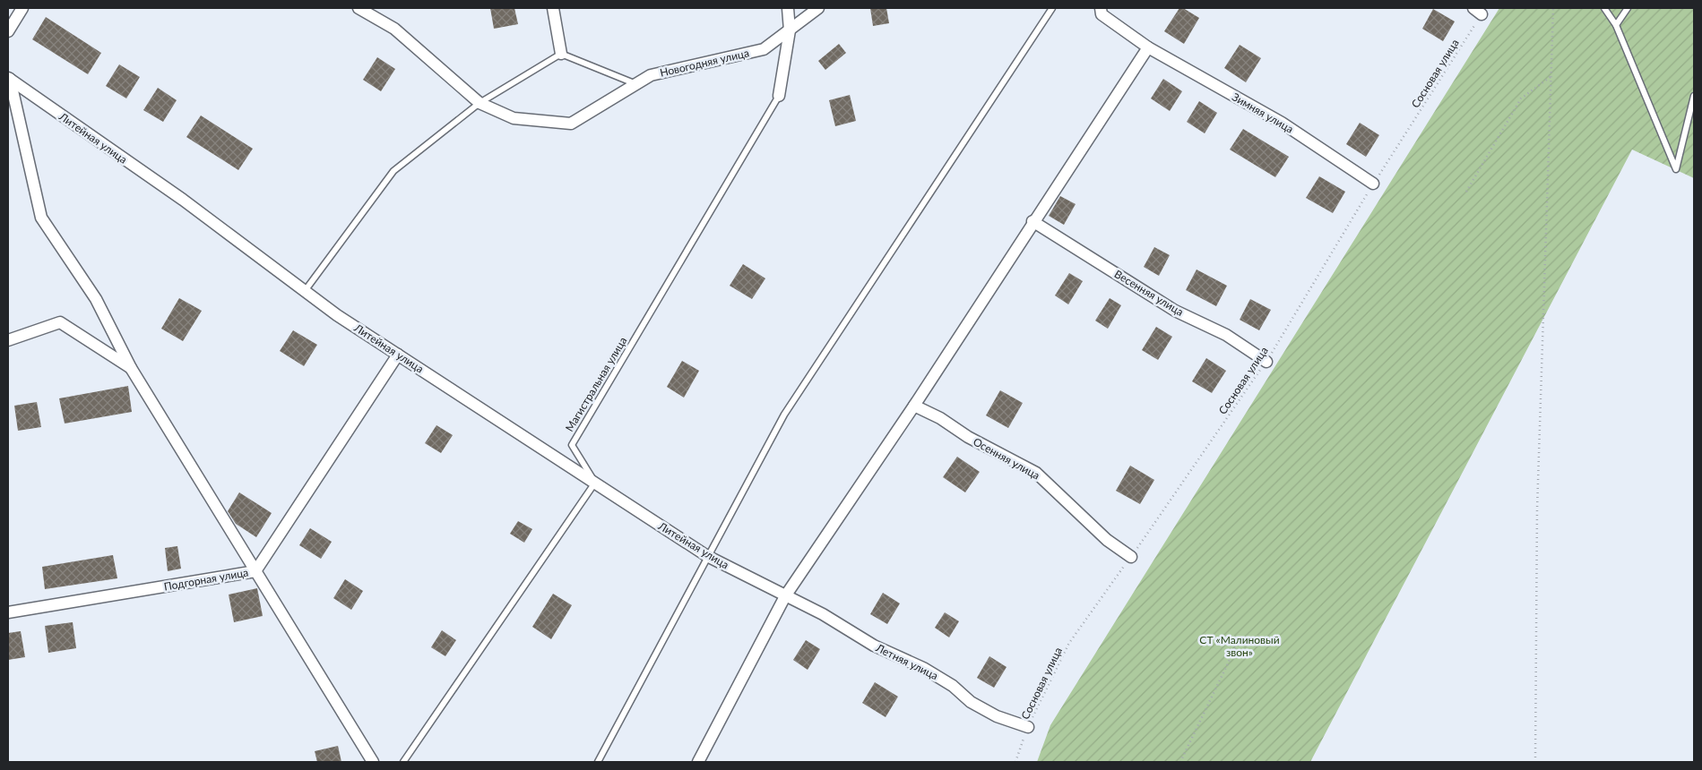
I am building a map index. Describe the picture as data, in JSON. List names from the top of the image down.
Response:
{
  "streets": {
    "street": [
      "Новогодняя улица",
      "Зимняя улица",
      "Литейная улица",
      "Весенняя улица",
      "Осенняя улица",
      "Подгорная улица",
      "Летняя улица"
    ],
    "lane": ["Магистральная улица"],
    "path": ["Сосновая улица"]
  },
  "crossings": [
    ["Сосновая улица", "Зимняя улица"],
    ["Сосновая улица", "Весенняя улица"],
    ["Сосновая улица", "Осенняя улица"],
    ["Сосновая улица", "Летняя улица"],
    ["Литейная улица", "Магистральная улица"],
    ["Литейная улица", "Подгорная улица"],
    ["Литейная улица", "Летняя улица"]
  ],
  "parks": ["СТ «Малиновый звон»"]
}
